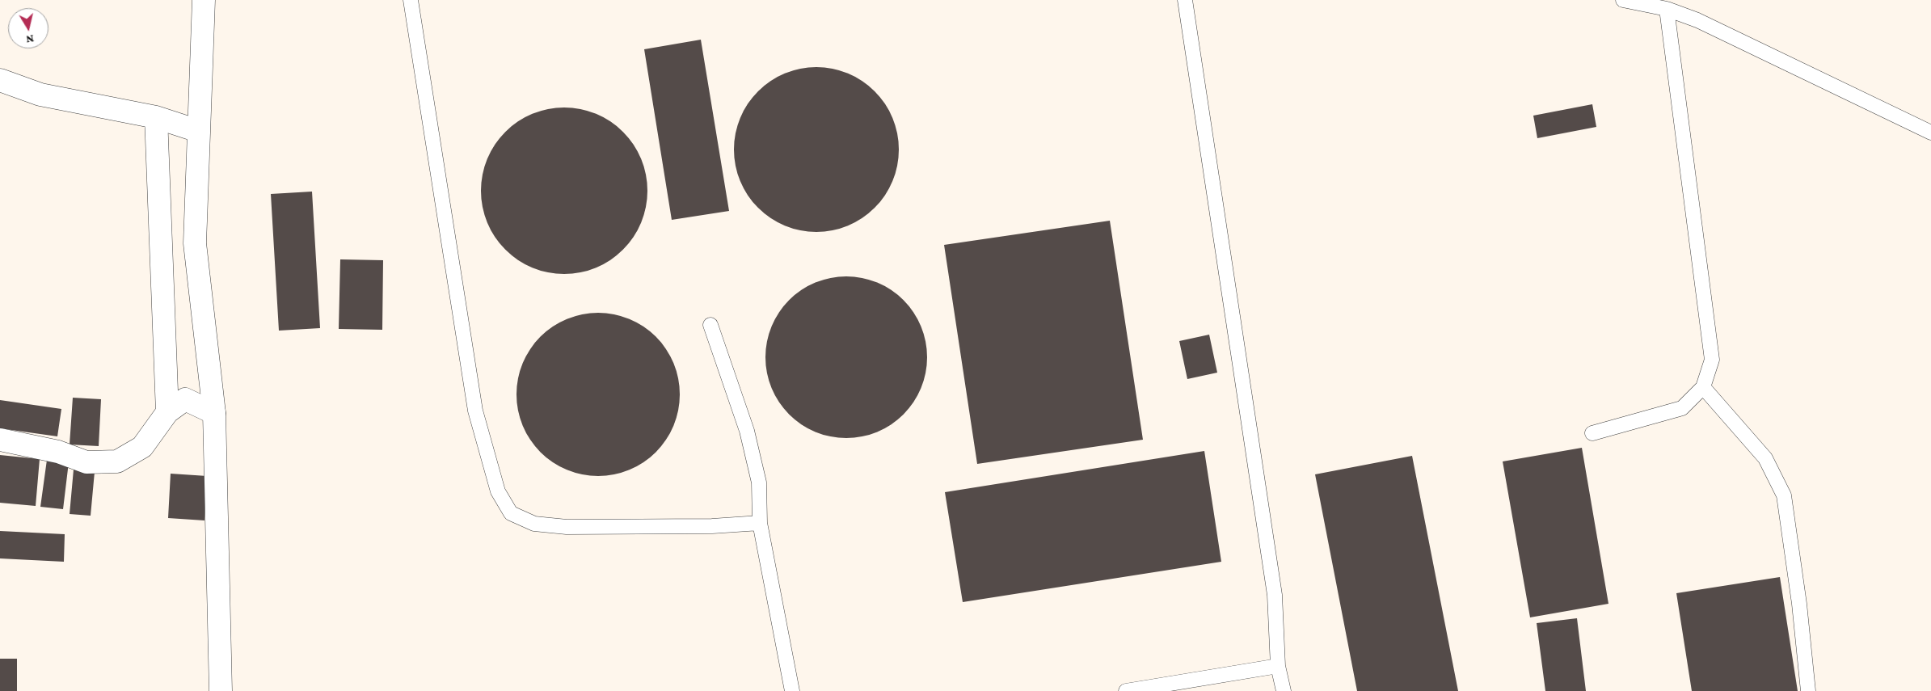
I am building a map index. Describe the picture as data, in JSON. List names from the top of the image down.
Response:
{
  "north": "bottom"
}
